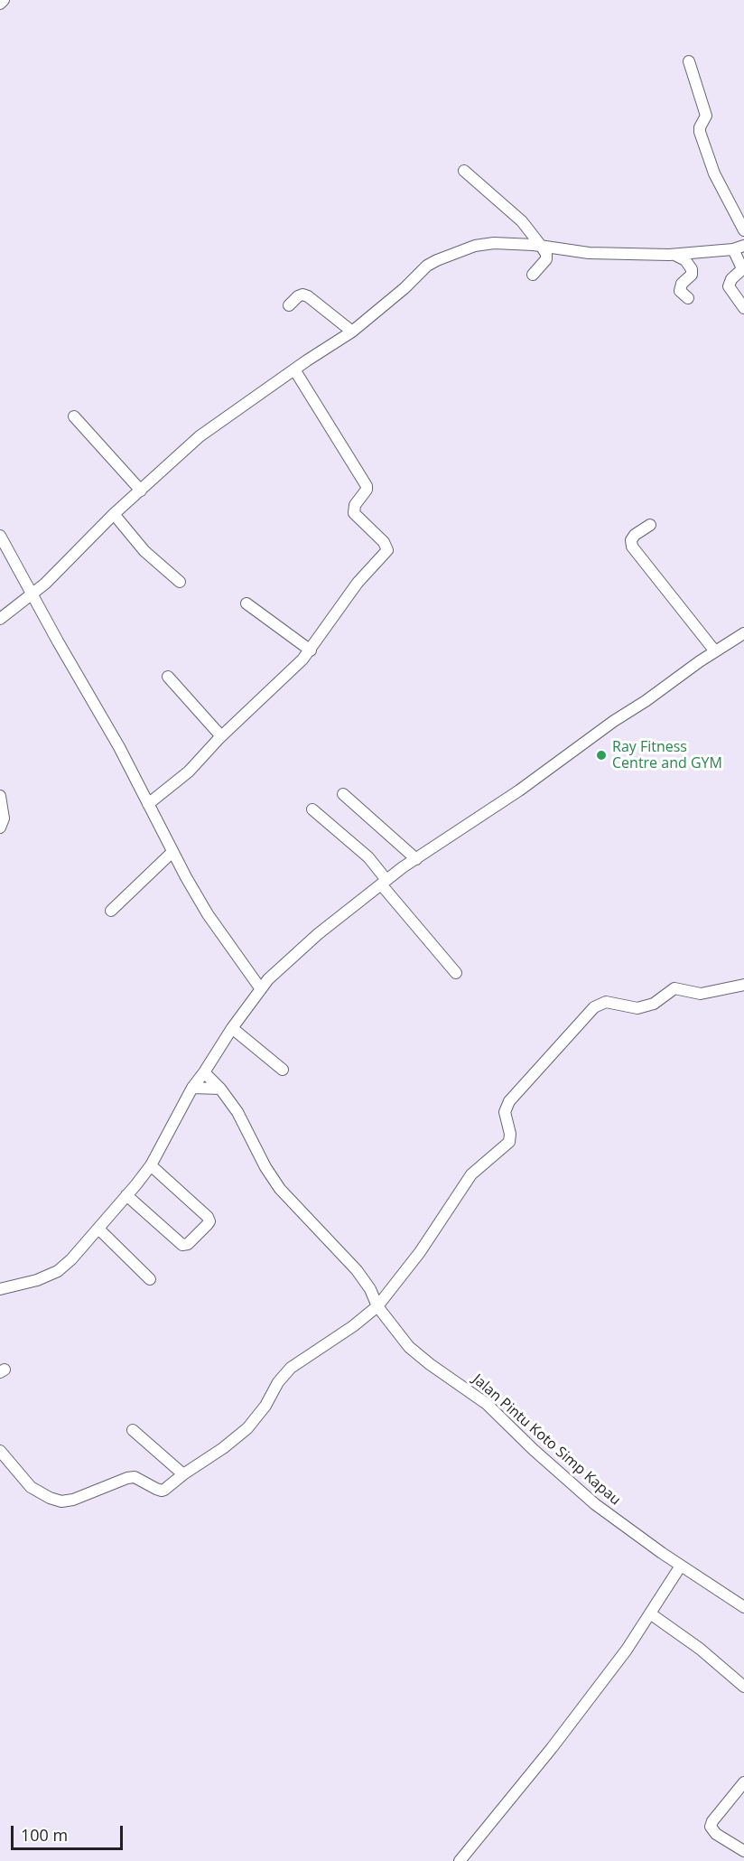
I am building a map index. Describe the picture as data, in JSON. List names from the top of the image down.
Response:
{
  "streets": {
    "street": ["Jalan Pintu Koto Simp Kapau"]
  },
  "places": ["Ray Fitness Centre and GYM"],
  "scale_bar": "100 m"
}
